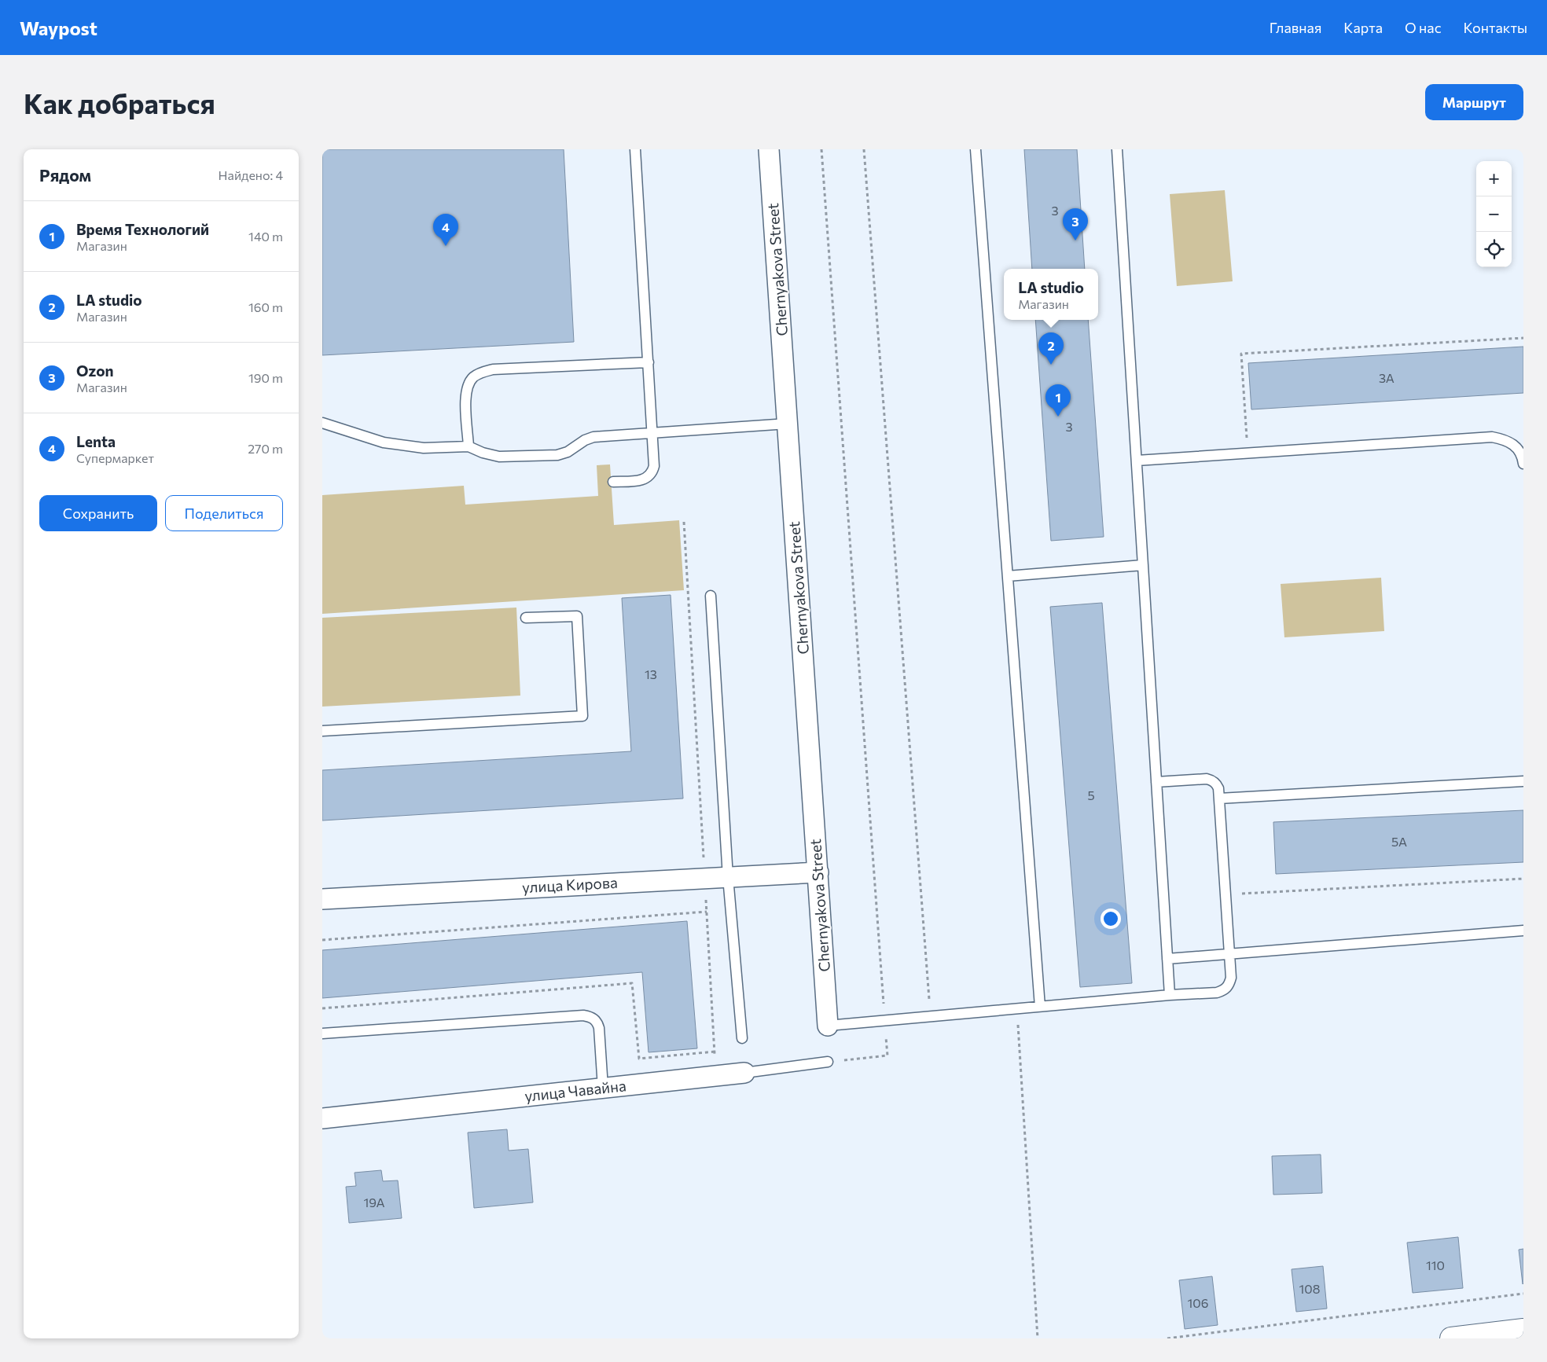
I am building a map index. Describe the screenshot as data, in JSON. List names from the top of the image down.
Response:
{
  "streets": {
    "street": ["Chernyakova Street", "улица Кирова", "улица Чавайна"]
  },
  "crossings": [
    ["Chernyakova Street", "улица Кирова"]
  ],
  "house_numbers": [
    "3",
    "3А",
    "3",
    "13",
    "5",
    "5А",
    "19А",
    "110",
    "108",
    "106"
  ],
  "page": {
    "header": "Waypost",
    "nav": [
      "Главная",
      "Карта",
      "О нас",
      "Контакты"
    ],
    "buttons": [
      "Маршрут",
      ["Сохранить", "Поделиться"]
    ],
    "title": "Как добраться",
    "heading": ["Рядом", "Найдено: 4"],
    "map_buttons": ["+", "−"],
    "list": [
      {
        "mark": "1",
        "name": "Время Технологий",
        "note": "Магазин",
        "value": "140 m"
      },
      {
        "mark": "2",
        "name": "LА studio",
        "note": "Магазин",
        "value": "160 m"
      },
      {
        "mark": "3",
        "name": "Ozon",
        "note": "Магазин",
        "value": "190 m"
      },
      {
        "mark": "4",
        "name": "Lenta",
        "note": "Супермаркет",
        "value": "270 m"
      }
    ],
    "pins": [
      "3",
      "4",
      "2",
      "1"
    ],
    "popup": ["LА studio", "Магазин"]
  }
}
